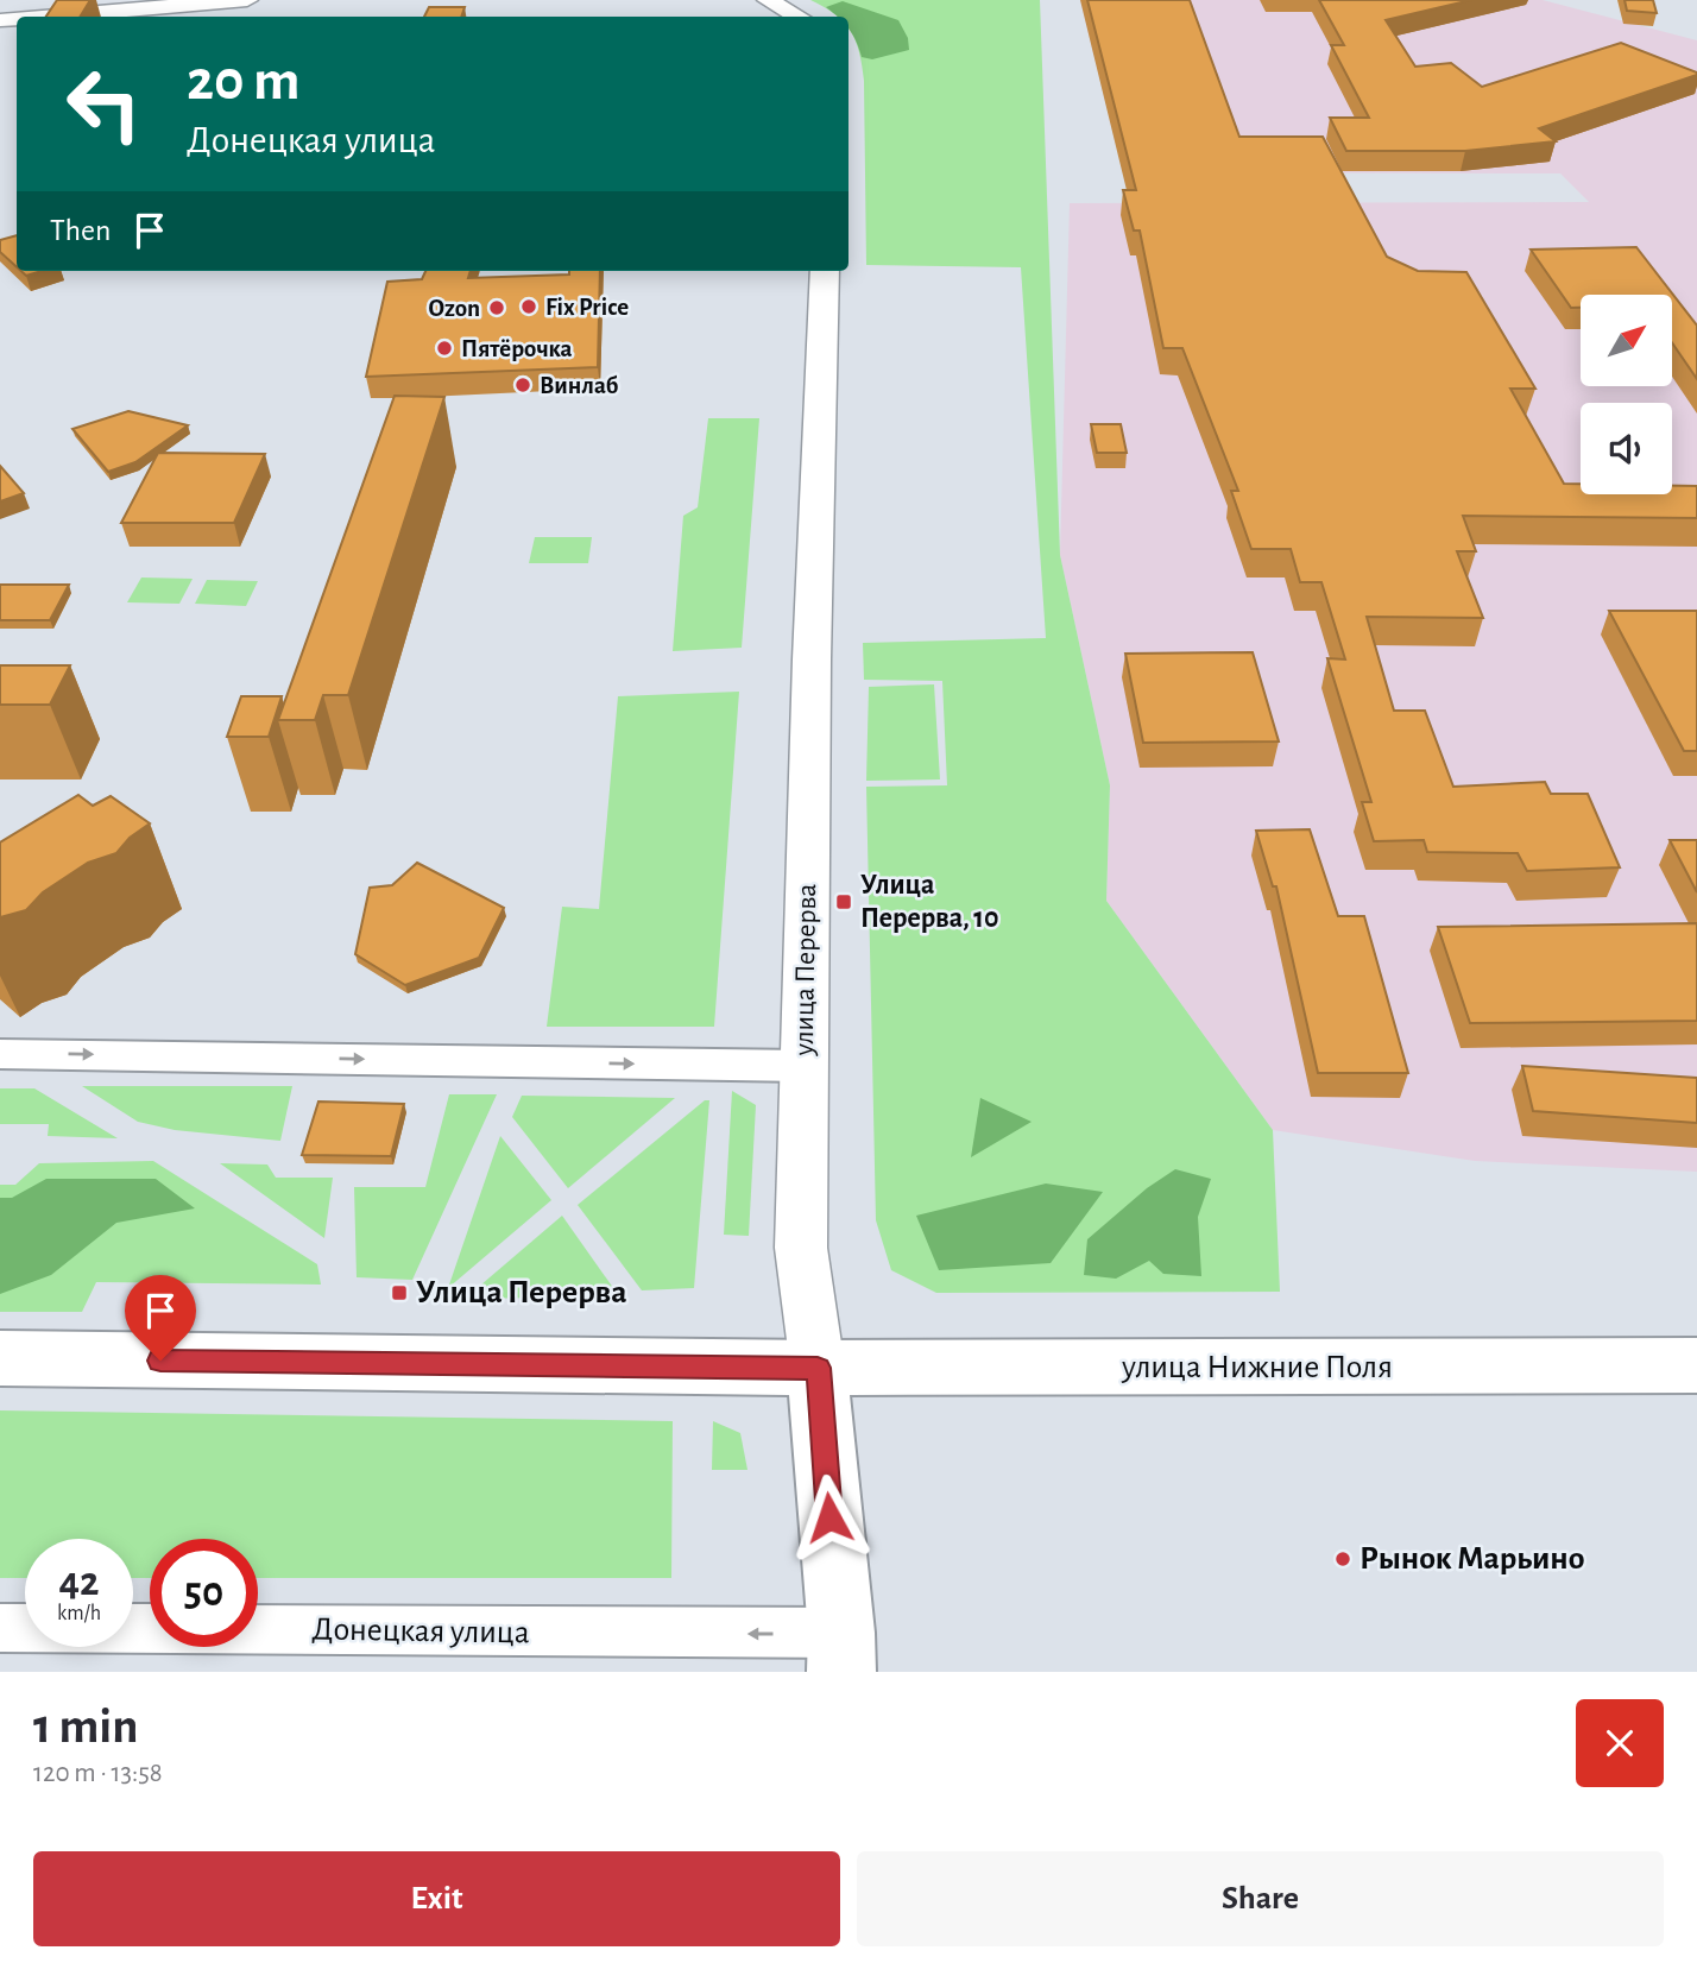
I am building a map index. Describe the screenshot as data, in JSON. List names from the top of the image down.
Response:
{
  "streets": {
    "main road": ["улица Перерва", "улица Нижние Поля"],
    "street": ["Донецкая улица"]
  },
  "crossings": [
    ["улица Перерва", "улица Нижние Поля"],
    ["улица Перерва", "Донецкая улица"]
  ],
  "one_way": ["Донецкая улица"],
  "places": {
    "other": [
      "Fix Price",
      "Ozon",
      "Пятёрочка",
      "Винлаб",
      "Рынок Марьино"
    ],
    "transit": ["Улица Перерва, 10", "Улица Перерва"]
  },
  "north": "top right",
  "page": {
    "turn": ["20 m", "Донецкая улица"],
    "then": "Then",
    "speed": "42 km/h",
    "limit": "50",
    "heading": ["1 min", "120 m · 13:58"],
    "buttons": ["Exit", "Share"]
  }
}
